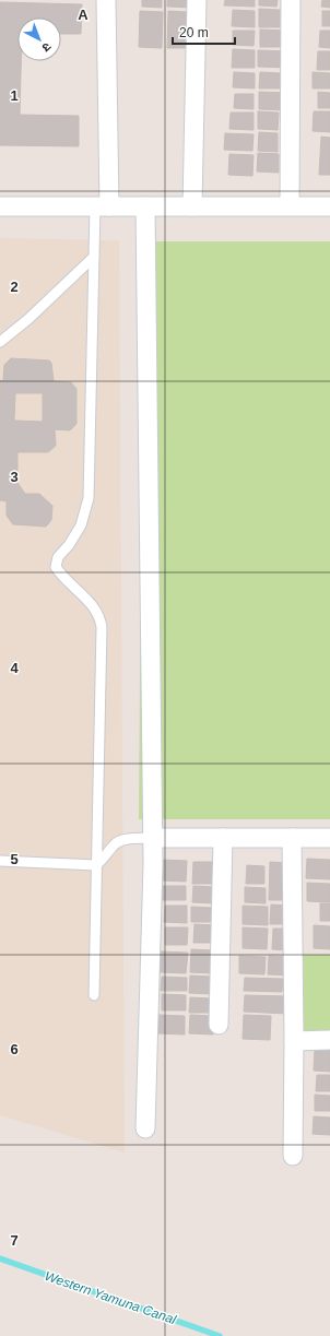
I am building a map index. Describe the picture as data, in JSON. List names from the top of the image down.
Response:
{
  "water": ["Western Yamuna Canal"],
  "scale_bar": "20 m",
  "north": "bottom right",
  "grid": {
    "columns": ["A"],
    "rows": [
      "1",
      "2",
      "3",
      "4",
      "5",
      "6",
      "7"
    ]
  }
}
